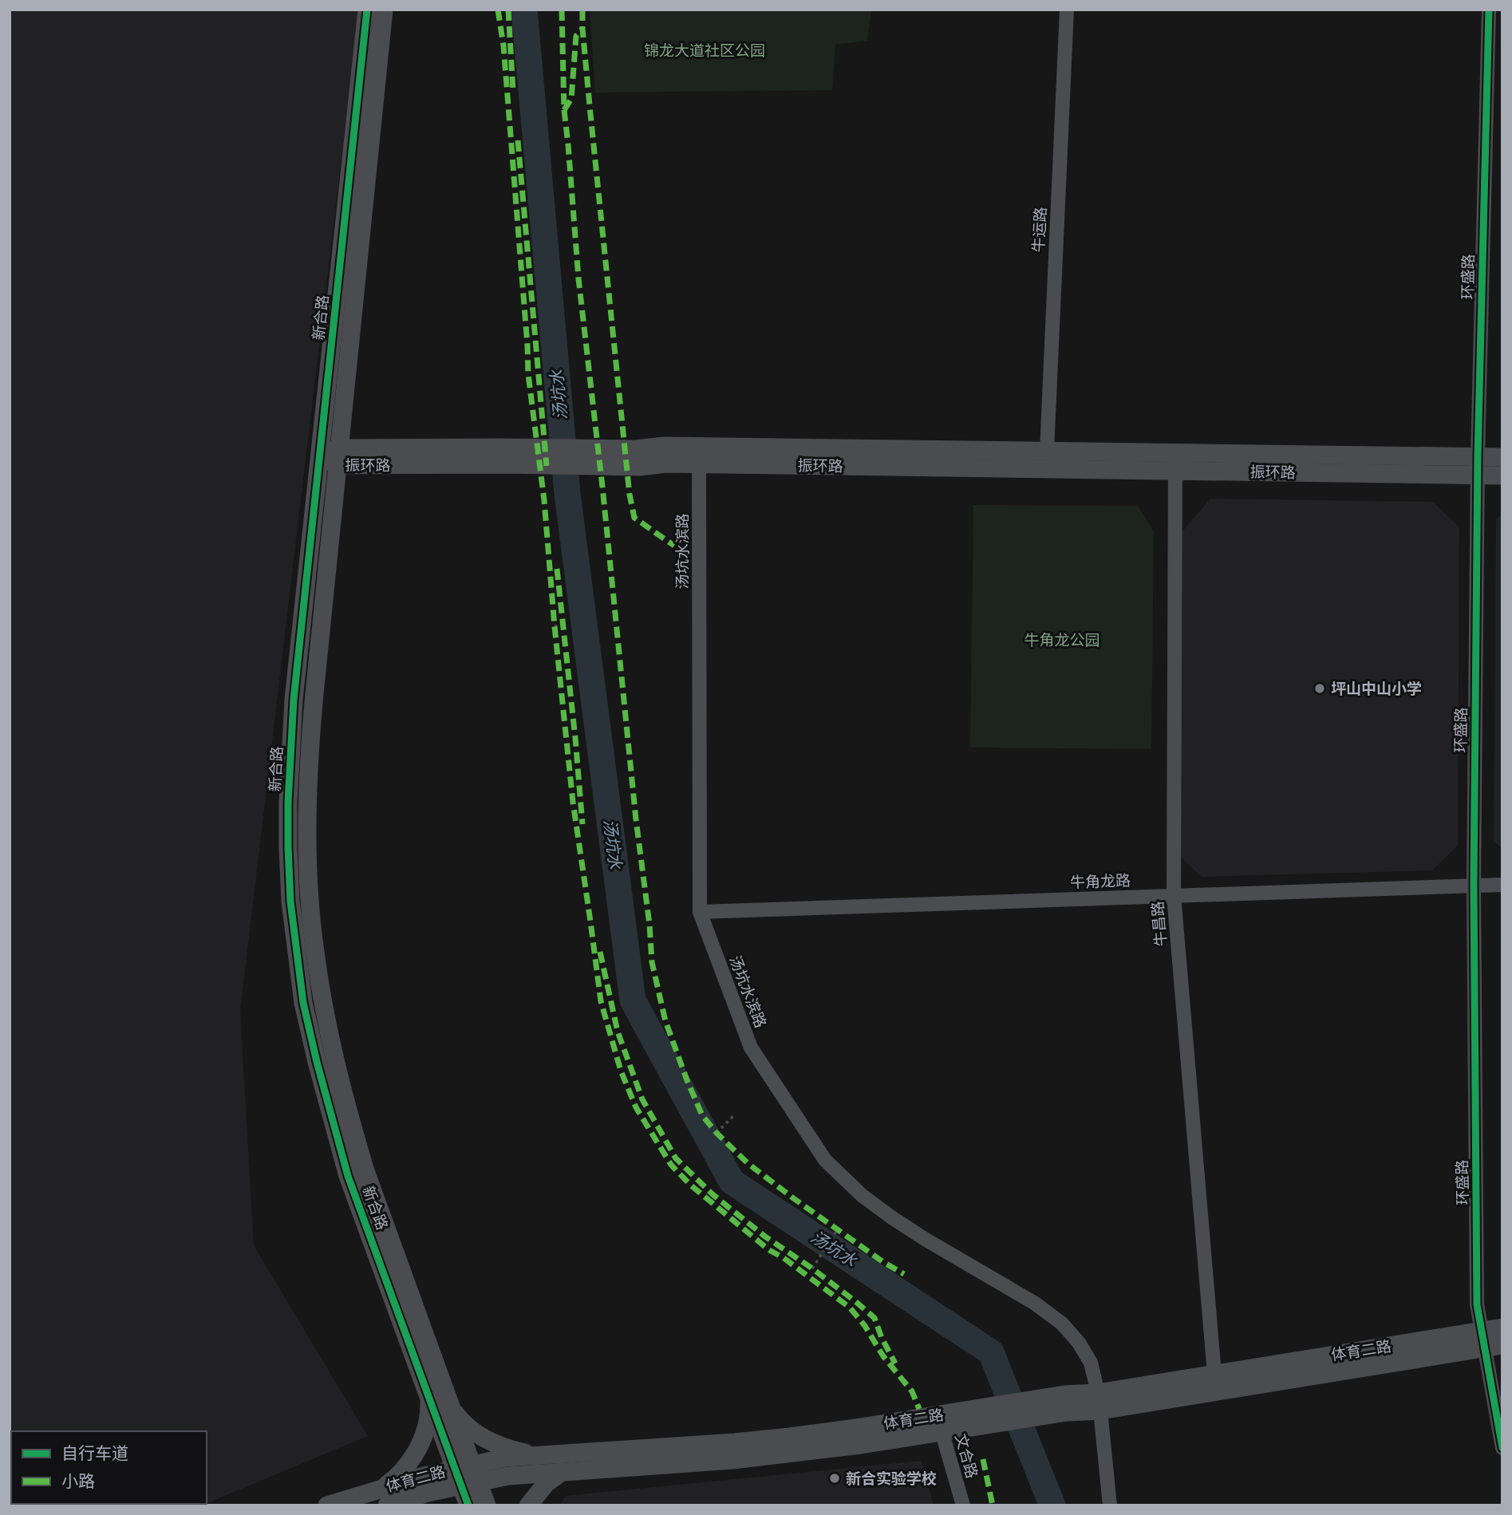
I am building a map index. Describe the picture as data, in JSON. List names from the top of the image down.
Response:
{
  "streets": {
    "street": [
      "牛运路",
      "环盛路",
      "新合路",
      "振环路",
      "汤坑水滨路",
      "牛角龙路",
      "牛昌路",
      "体育二路",
      "文合路"
    ]
  },
  "crossings": [
    ["牛运路", "振环路"],
    ["环盛路", "振环路"],
    ["环盛路", "牛角龙路"],
    ["环盛路", "体育二路"],
    ["新合路", "振环路"],
    ["新合路", "体育二路"],
    ["振环路", "汤坑水滨路"],
    ["振环路", "牛昌路"],
    ["汤坑水滨路", "牛角龙路"],
    ["汤坑水滨路", "体育二路"],
    ["牛角龙路", "牛昌路"],
    ["牛昌路", "体育二路"],
    ["体育二路", "文合路"]
  ],
  "water": ["汤坑水"],
  "parks": ["锦龙大道社区公园", "牛角龙公园"],
  "places": ["坪山中山小学", "新合实验学校"],
  "legend": ["自行车道", "小路"]
}
